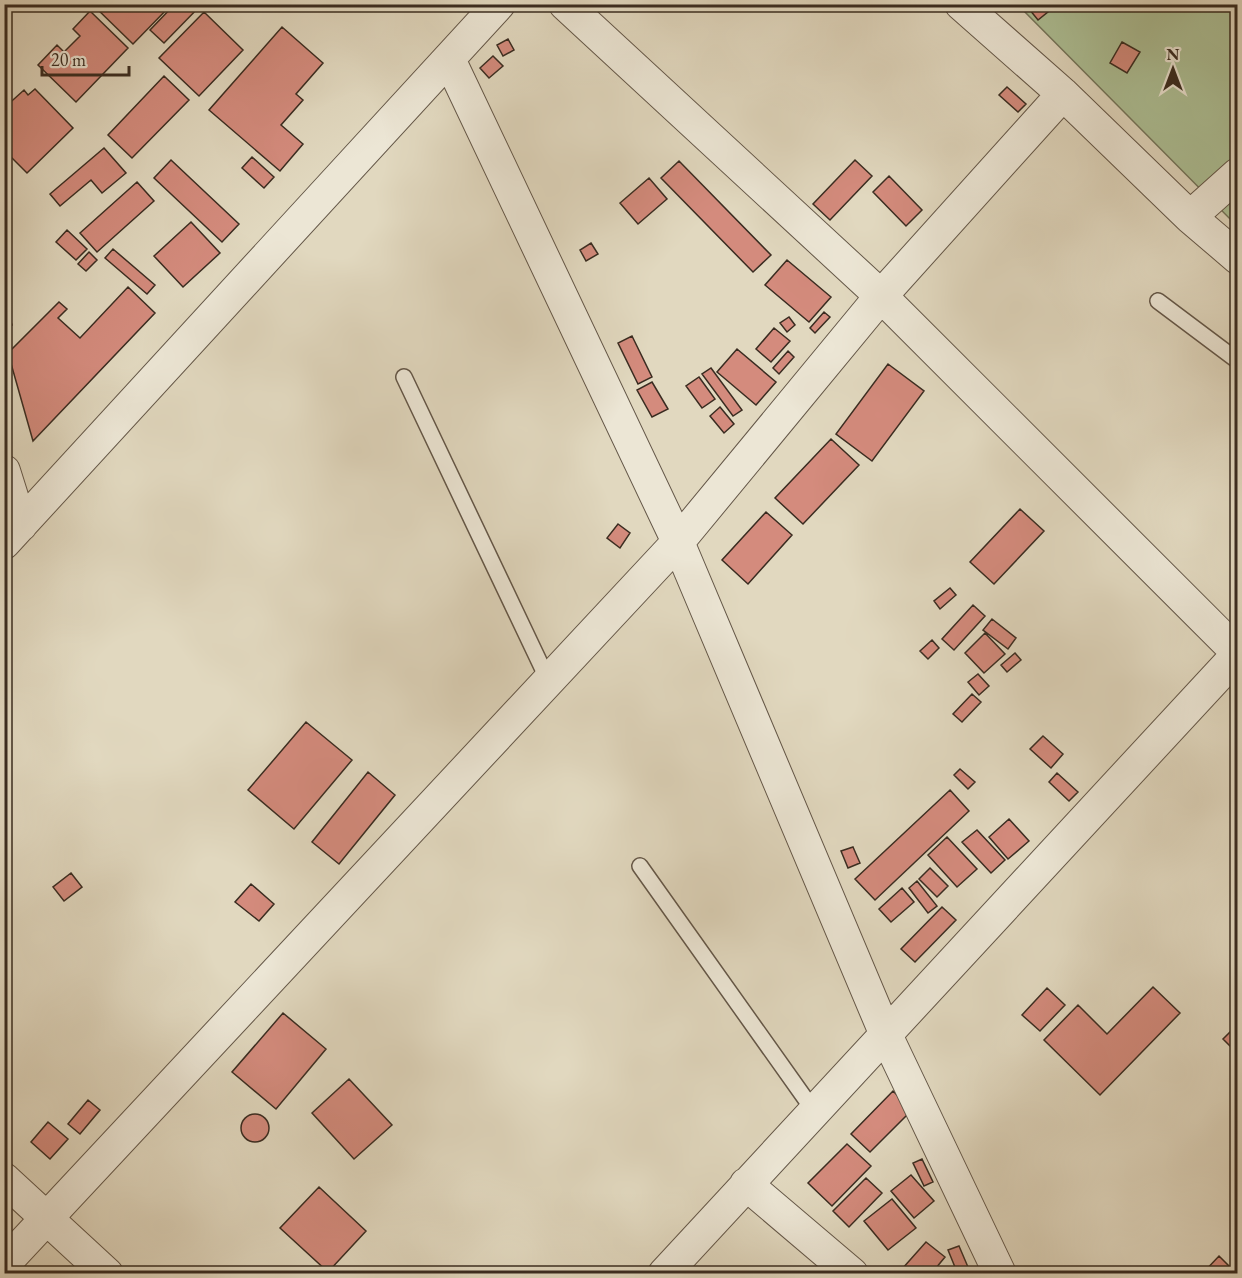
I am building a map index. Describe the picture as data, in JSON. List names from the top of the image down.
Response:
{
  "scale_bar": "20 m",
  "north": "top"
}
